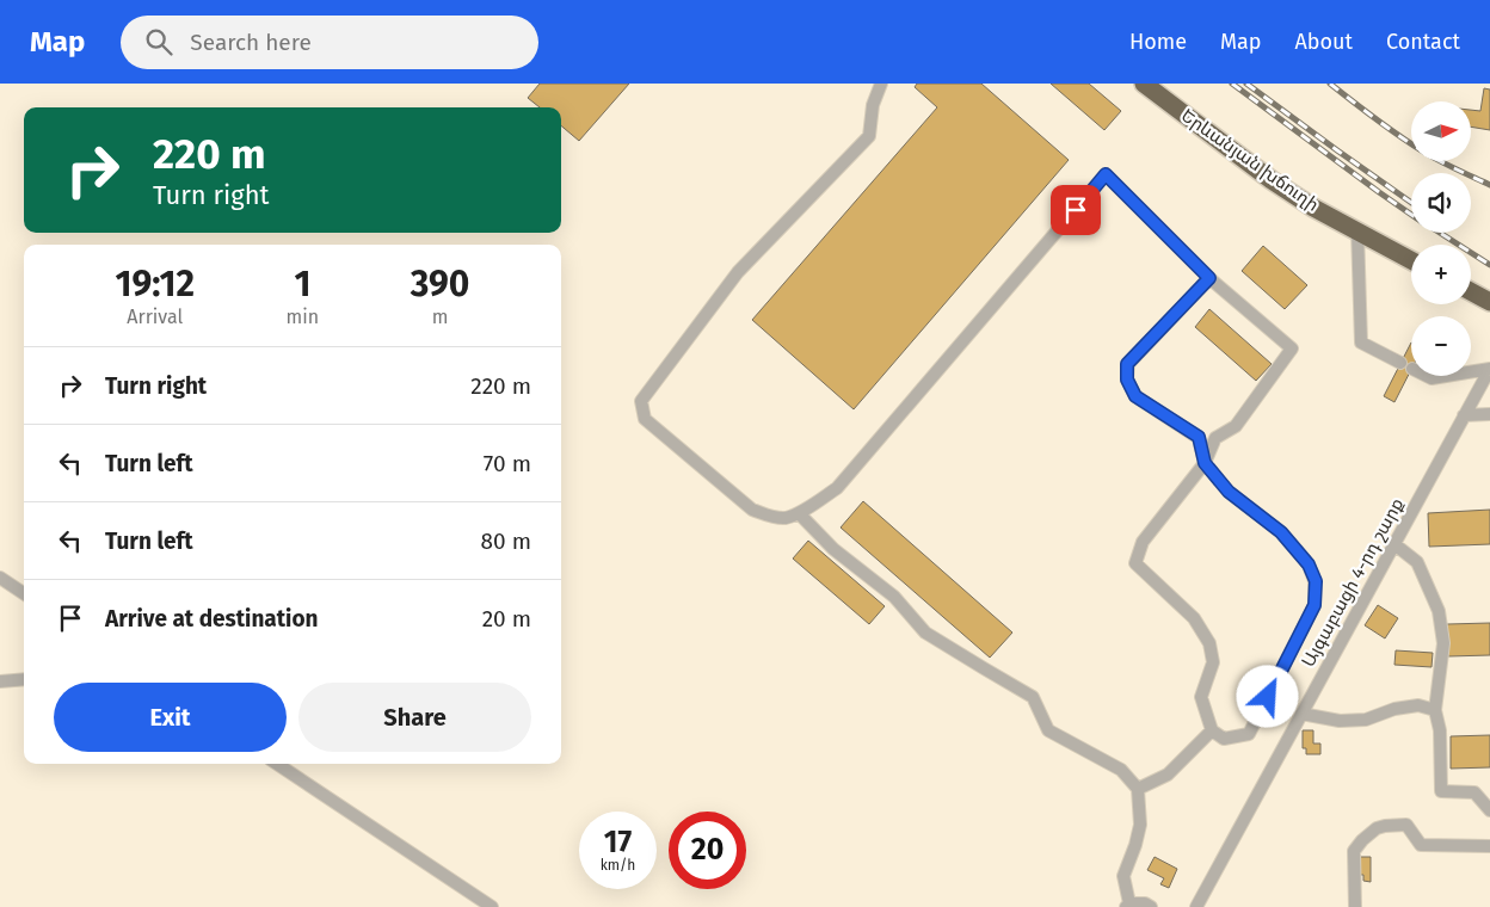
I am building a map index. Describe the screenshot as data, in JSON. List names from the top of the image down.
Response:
{
  "streets": {
    "highway": ["Երևանյան խճուղի"],
    "street": ["Այգաբացի 4-րդ շարք"]
  },
  "north": "right",
  "page": {
    "header": "Map",
    "search": "Search here",
    "nav": [
      "Home",
      "Map",
      "About",
      "Contact"
    ],
    "map_buttons": ["+", "−"],
    "turn": ["220 m", "Turn right"],
    "eta": [
      "19:12",
      "Arrival",
      "1",
      "min",
      "390",
      "m"
    ],
    "list": [
      {
        "name": "Turn right",
        "value": "220 m"
      },
      {
        "name": "Turn left",
        "value": "70 m"
      },
      {
        "name": "Turn left",
        "value": "80 m"
      },
      {
        "name": "Arrive at destination",
        "value": "20 m"
      }
    ],
    "buttons": ["Exit", "Share"],
    "speed": "17 km/h",
    "limit": "20"
  }
}
